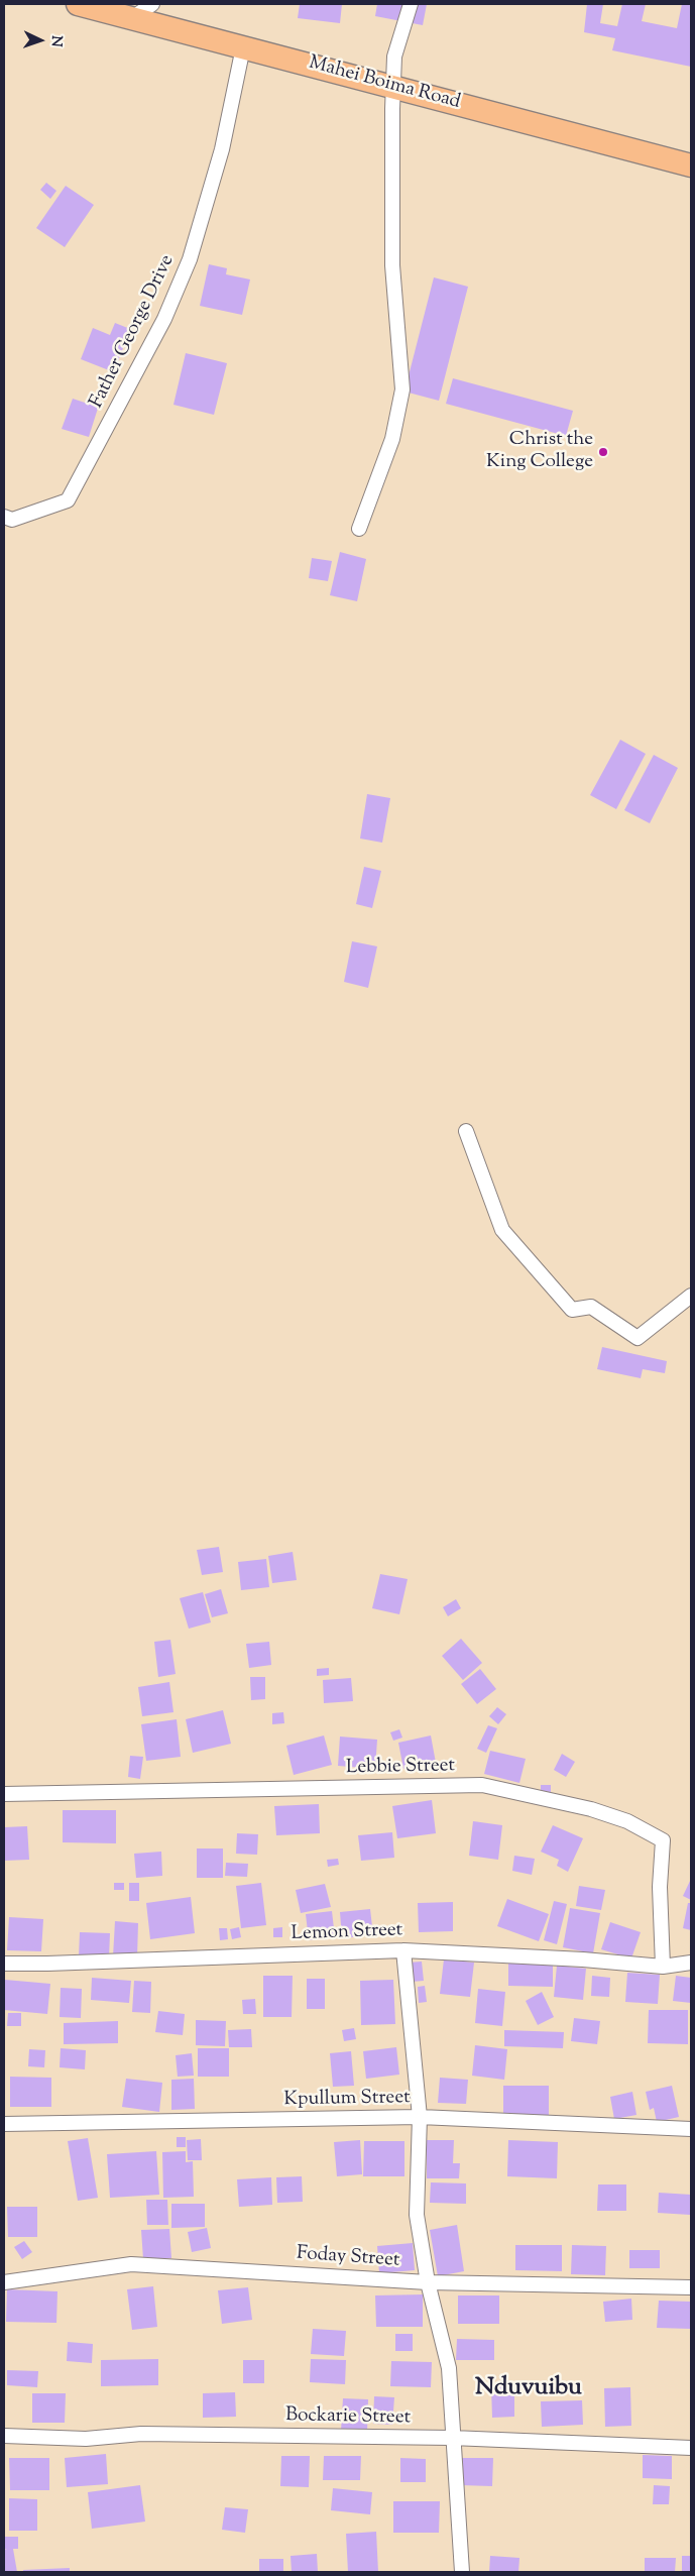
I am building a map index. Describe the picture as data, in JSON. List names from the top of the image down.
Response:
{
  "streets": {
    "main road": ["Mahei Boima Road"],
    "street": [
      "Father George Drive",
      "Lebbie Street",
      "Lemon Street",
      "Kpullum Street",
      "Foday Street",
      "Bockarie Street"
    ]
  },
  "crossings": [
    ["Mahei Boima Road", "Father George Drive"],
    ["Lebbie Street", "Lemon Street"]
  ],
  "districts": ["Nduvuibu"],
  "places": ["Christ the King College"],
  "north": "right"
}
